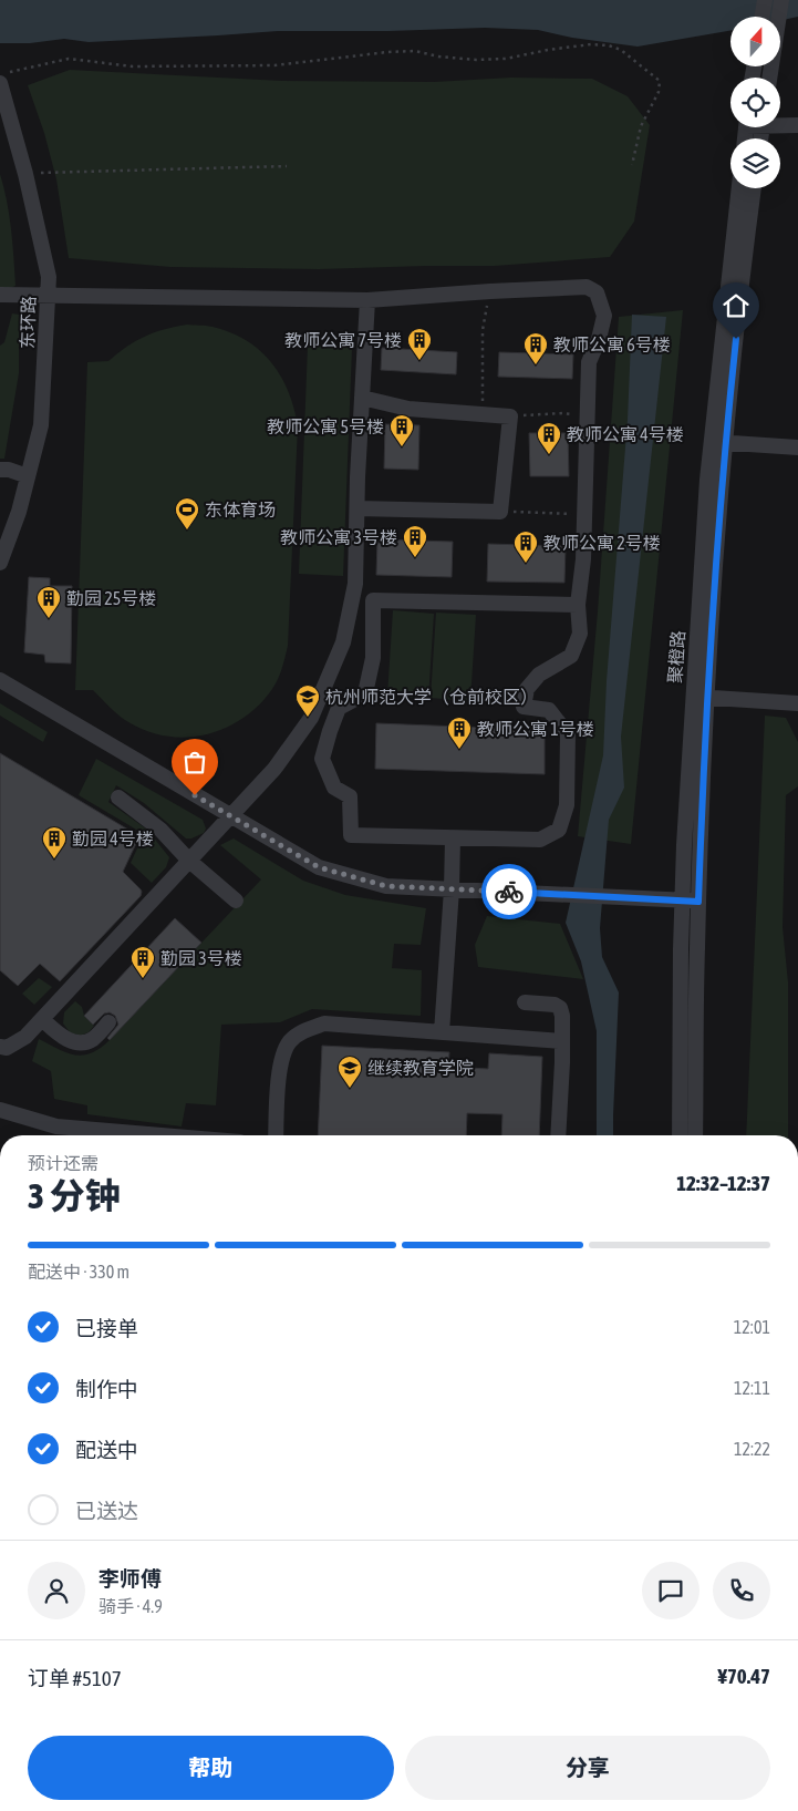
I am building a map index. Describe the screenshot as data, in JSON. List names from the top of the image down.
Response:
{
  "streets": {
    "street": ["东环路", "聚橙路"]
  },
  "places": {
    "building": [
      "教师公寓 7号楼",
      "教师公寓 6号楼",
      "教师公寓 5号楼",
      "教师公寓 4号楼",
      "教师公寓 3号楼",
      "教师公寓 2号楼",
      "勤园 25号楼",
      "教师公寓 1号楼",
      "勤园 4号楼",
      "勤园 3号楼"
    ],
    "sports": ["东体育场"],
    "school or university": ["杭州师范大学（仓前校区）", "继续教育学院"]
  },
  "north": "top",
  "page": {
    "heading": ["3 分钟", "预计还需", "12:32–12:37"],
    "panel": [
      "李师傅",
      "骑手 · 4.9",
      "订单 #5107",
      "¥70.47"
    ],
    "bar": "配送中 · 330 m",
    "list": [
      ["已接单", "12:01"],
      ["制作中", "12:11"],
      ["配送中", "12:22"],
      "已送达"
    ],
    "buttons": ["帮助", "分享"]
  }
}
